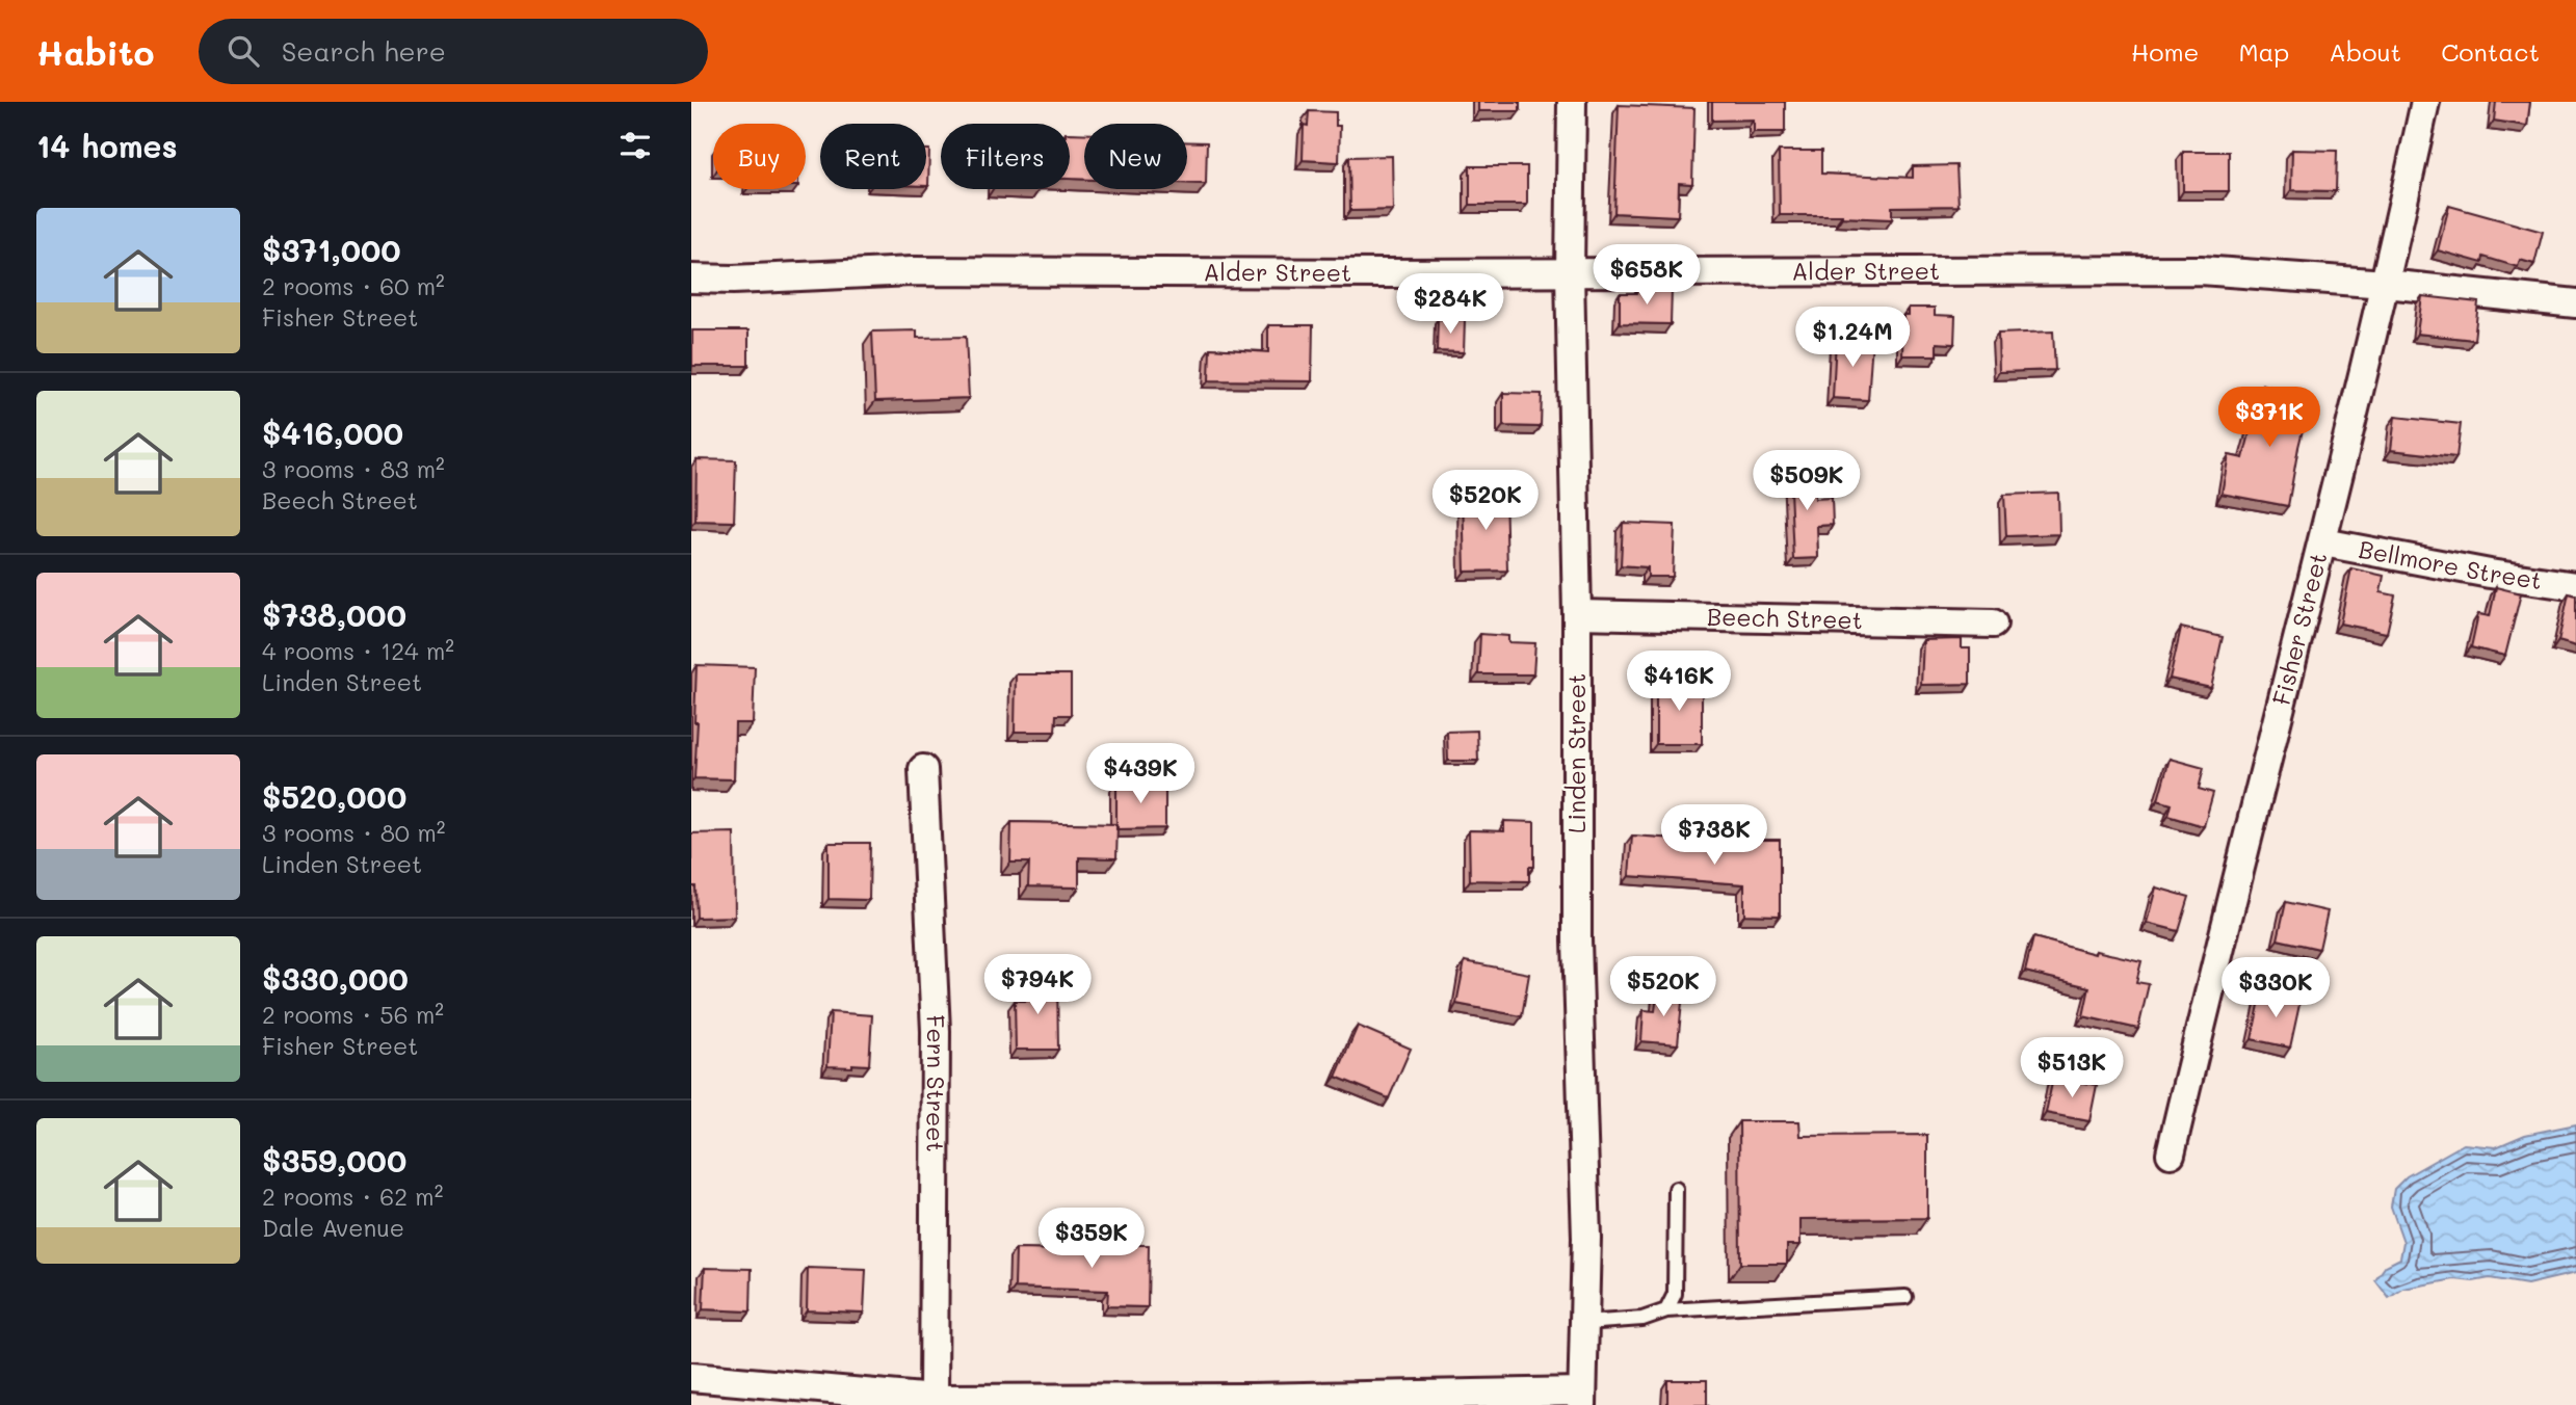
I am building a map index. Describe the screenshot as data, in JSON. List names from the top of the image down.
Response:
{
  "streets": {
    "street": [
      "Alder Street",
      "Bellmore Street",
      "Beech Street",
      "Fisher Street",
      "Linden Street",
      "Fern Street"
    ]
  },
  "crossings": [
    ["Alder Street", "Fisher Street"],
    ["Alder Street", "Linden Street"],
    ["Bellmore Street", "Fisher Street"],
    ["Beech Street", "Linden Street"]
  ],
  "page": {
    "header": "Habito",
    "search": "Search here",
    "nav": [
      "Home",
      "Map",
      "About",
      "Contact"
    ],
    "heading": "14 homes",
    "chip": [
      "Buy",
      "Rent",
      "Filters",
      "New"
    ],
    "list": [
      {
        "name": "$371,000",
        "note": "2 rooms · 60 m² · Fisher Street"
      },
      {
        "name": "$416,000",
        "note": "3 rooms · 83 m² · Beech Street"
      },
      {
        "name": "$738,000",
        "note": "4 rooms · 124 m² · Linden Street"
      },
      {
        "name": "$520,000",
        "note": "3 rooms · 80 m² · Linden Street"
      },
      {
        "name": "$330,000",
        "note": "2 rooms · 56 m² · Fisher Street"
      },
      {
        "name": "$359,000",
        "note": "2 rooms · 62 m² · Dale Avenue"
      }
    ],
    "price": [
      "$658K",
      "$284K",
      "$1.24M",
      "$371K",
      "$509K",
      "$520K",
      "$416K",
      "$439K",
      "$738K",
      "$794K",
      "$520K",
      "$330K",
      "$513K",
      "$359K"
    ]
  }
}
